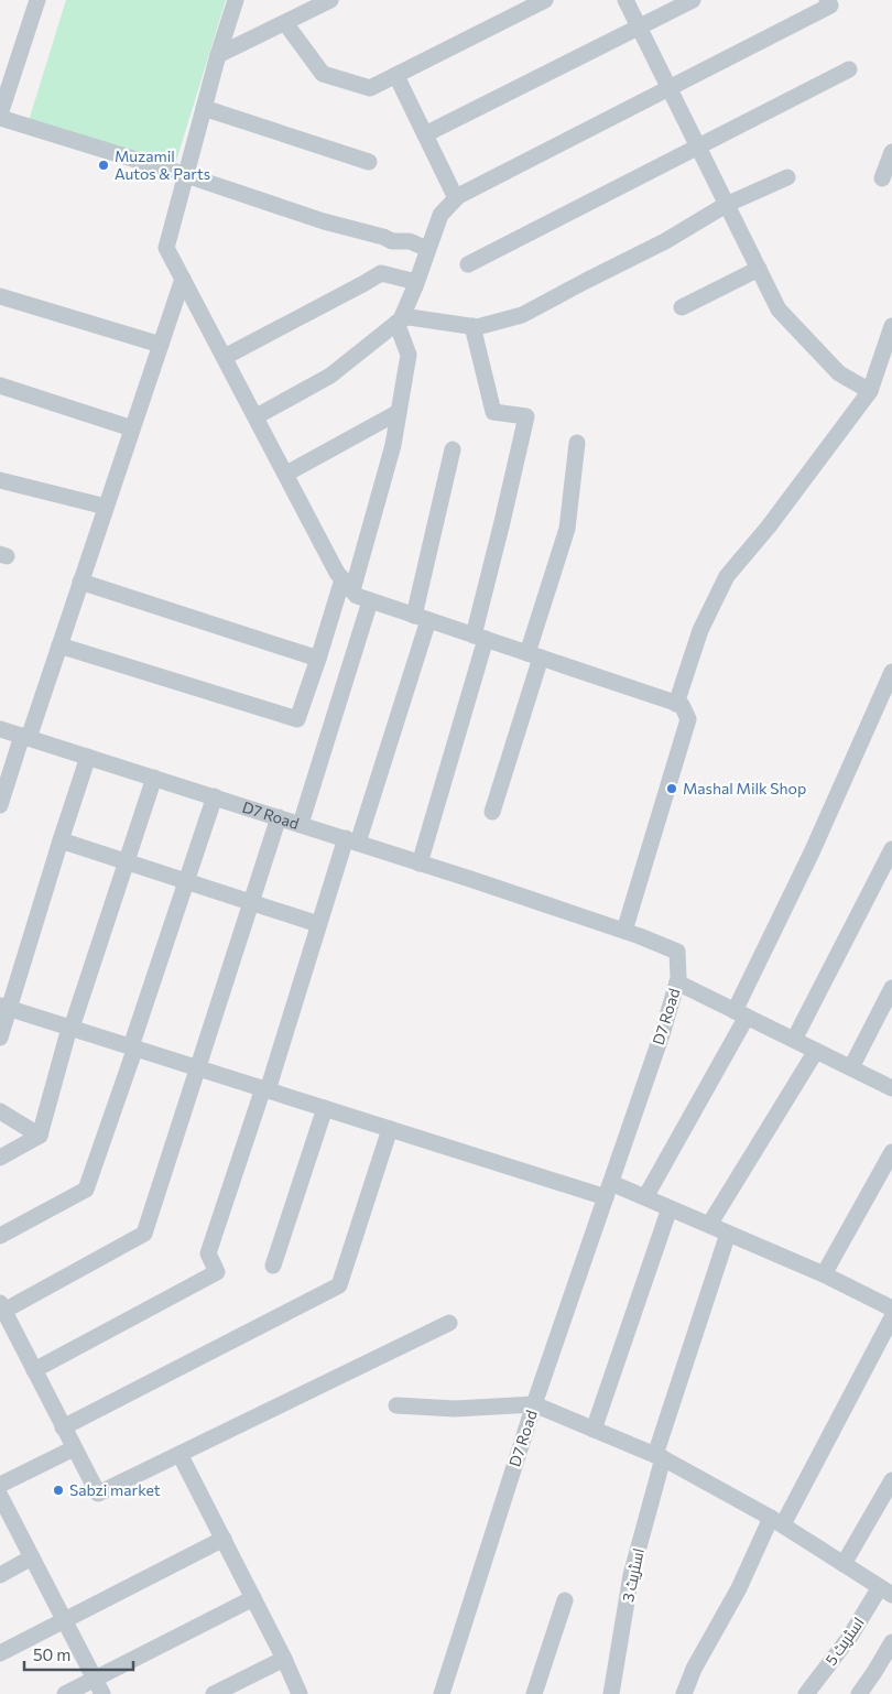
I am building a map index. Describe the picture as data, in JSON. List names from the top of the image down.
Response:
{
  "streets": {
    "street": ["D7 Road", "اسٹریٹ 3", "اسٹریٹ 5"]
  },
  "places": ["Muzamil Autos & Parts", "Mashal Milk Shop", "Sabzi market"],
  "scale_bar": "50 m"
}
